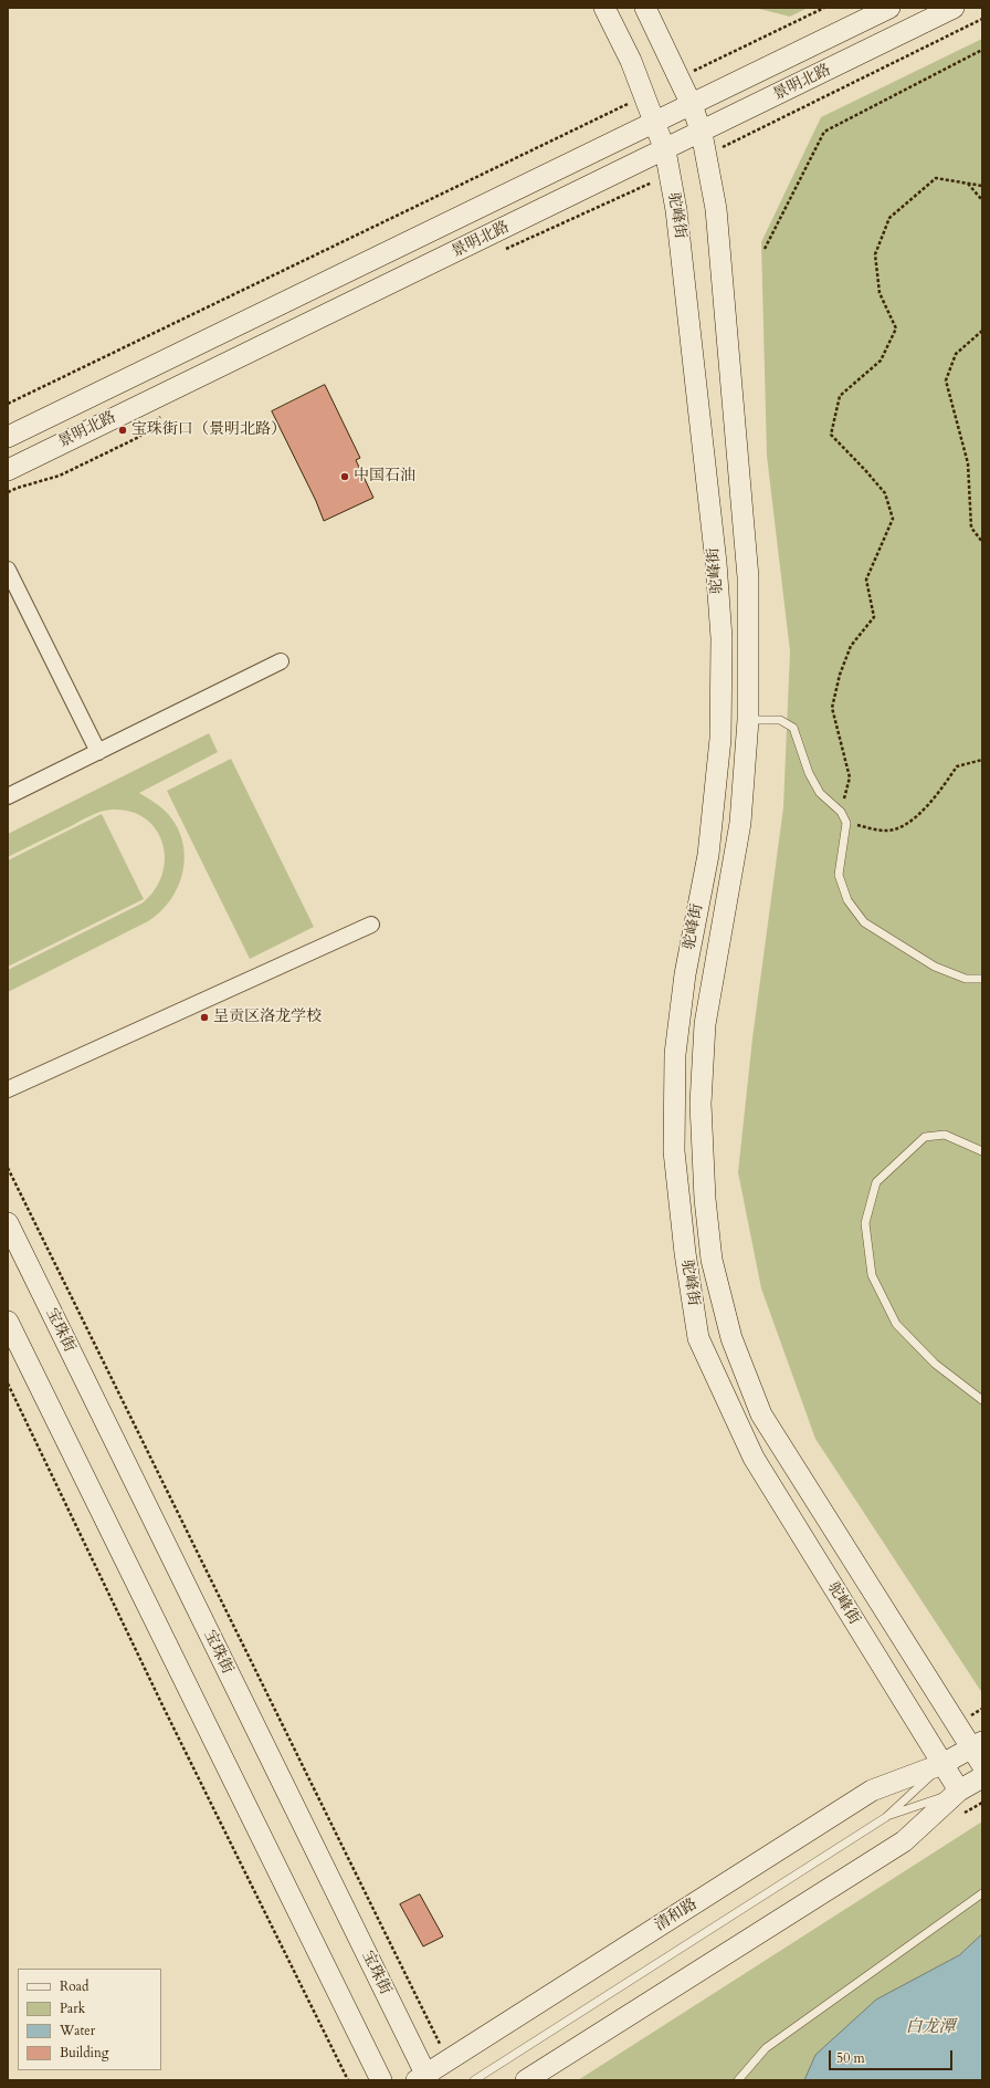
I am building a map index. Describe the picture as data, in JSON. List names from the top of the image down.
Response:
{
  "streets": {
    "main road": [
      "景明北路",
      "驼峰街",
      "宝珠街",
      "清和路"
    ]
  },
  "crossings": [
    ["景明北路", "驼峰街"],
    ["驼峰街", "清和路"],
    ["宝珠街", "清和路"]
  ],
  "water": ["白龙潭"],
  "places": ["宝珠街口（景明北路）", "中国石油", "呈贡区洛龙学校"],
  "legend": [
    "Road",
    "Park",
    "Water",
    "Building"
  ],
  "scale_bar": "50 m"
}
